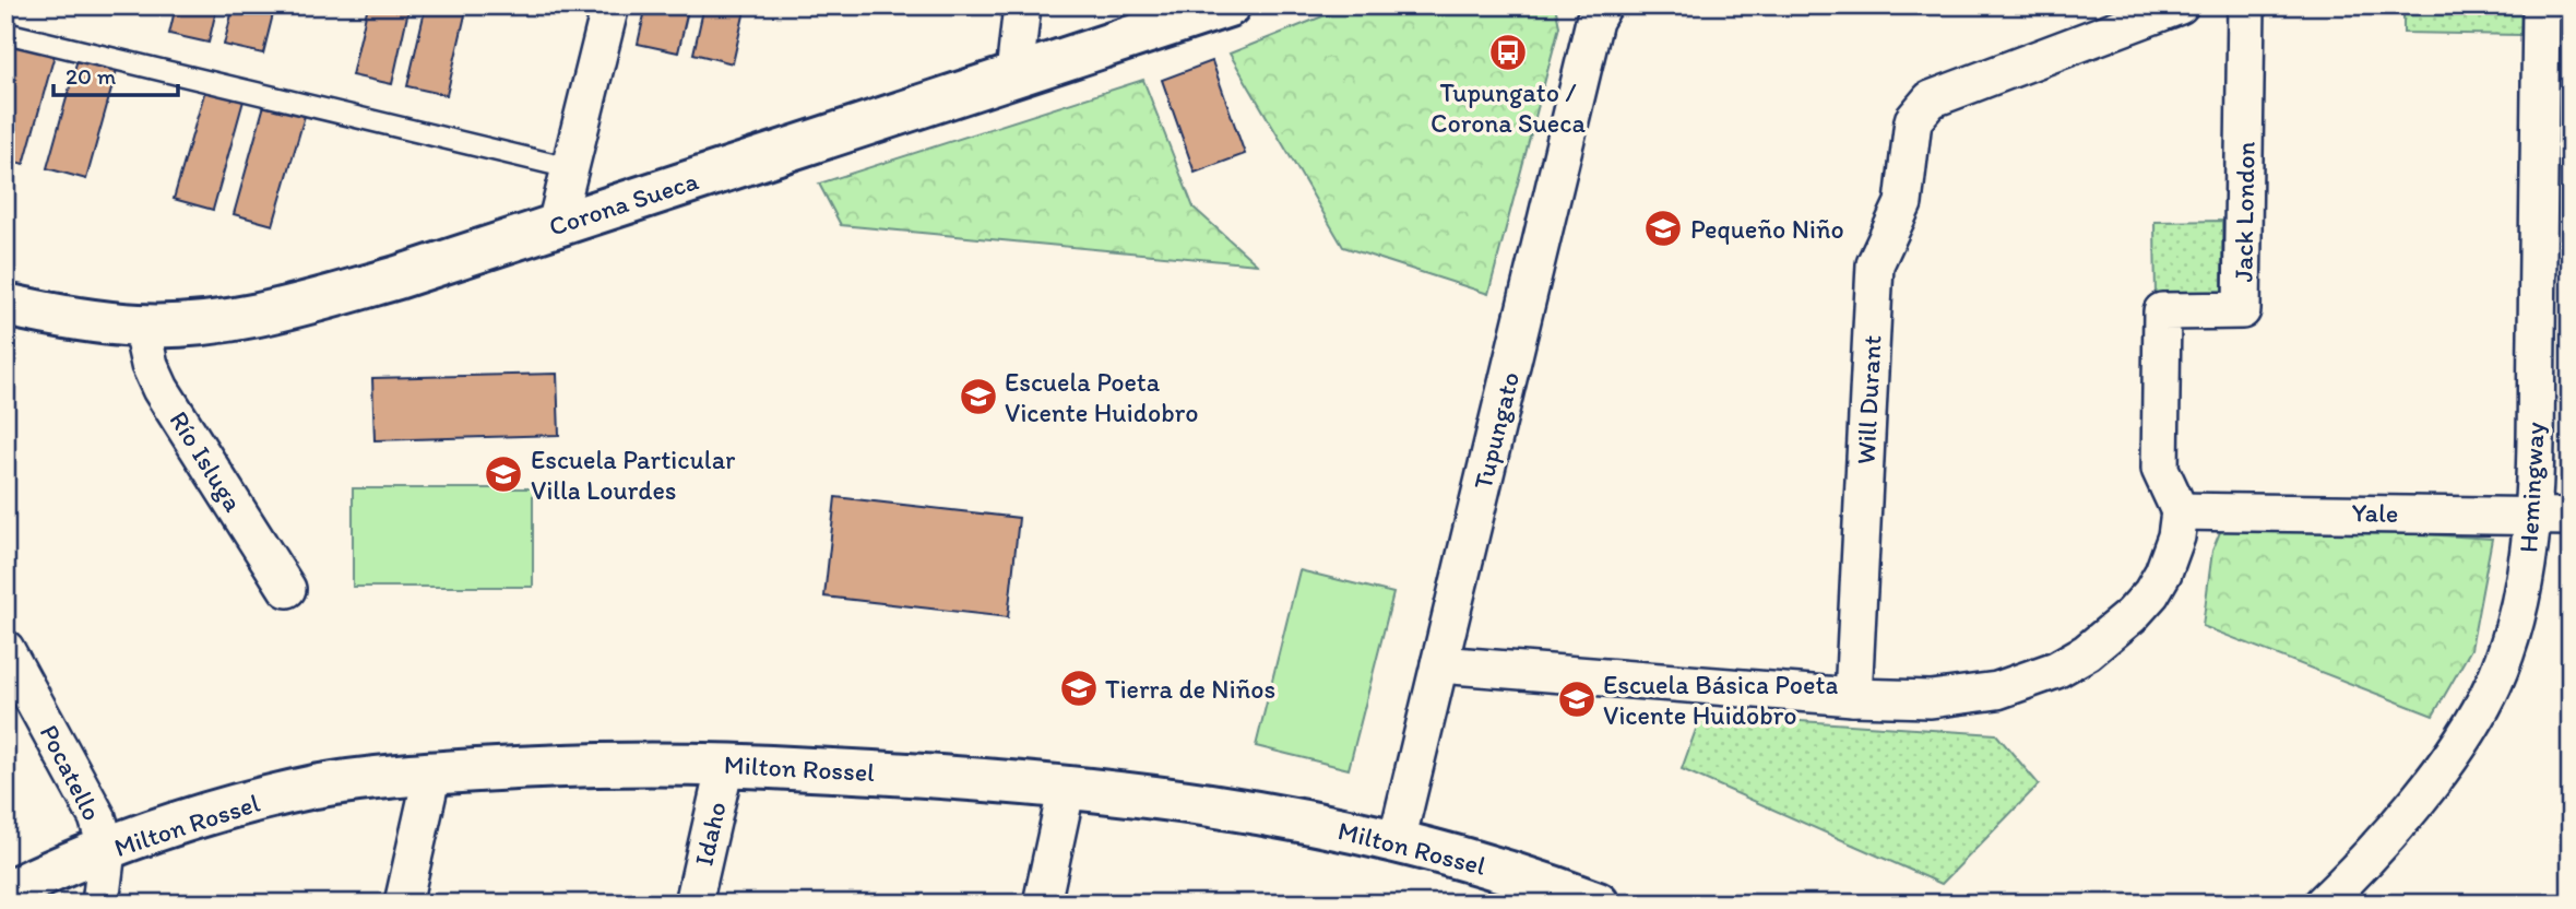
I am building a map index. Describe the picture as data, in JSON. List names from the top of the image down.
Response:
{
  "streets": {
    "street": [
      "Corona Sueca",
      "Jack London",
      "Will Durant",
      "Tupungato",
      "Río Isluga",
      "Hemingway",
      "Yale",
      "Milton Rossel",
      "Pocatello",
      "Idaho"
    ]
  },
  "crossings": [
    ["Corona Sueca", "Río Isluga"],
    ["Jack London", "Yale"],
    ["Tupungato", "Milton Rossel"],
    ["Hemingway", "Yale"],
    ["Milton Rossel", "Pocatello"],
    ["Milton Rossel", "Idaho"]
  ],
  "places": {
    "bus stop": ["Tupungato / Corona Sueca"],
    "school or university": [
      "Pequeño Niño",
      "Escuela Poeta Vicente Huidobro",
      "Escuela Particular Villa Lourdes",
      "Tierra de Niños",
      "Escuela Básica Poeta Vicente Huidobro"
    ]
  },
  "scale_bar": "20 m"
}
